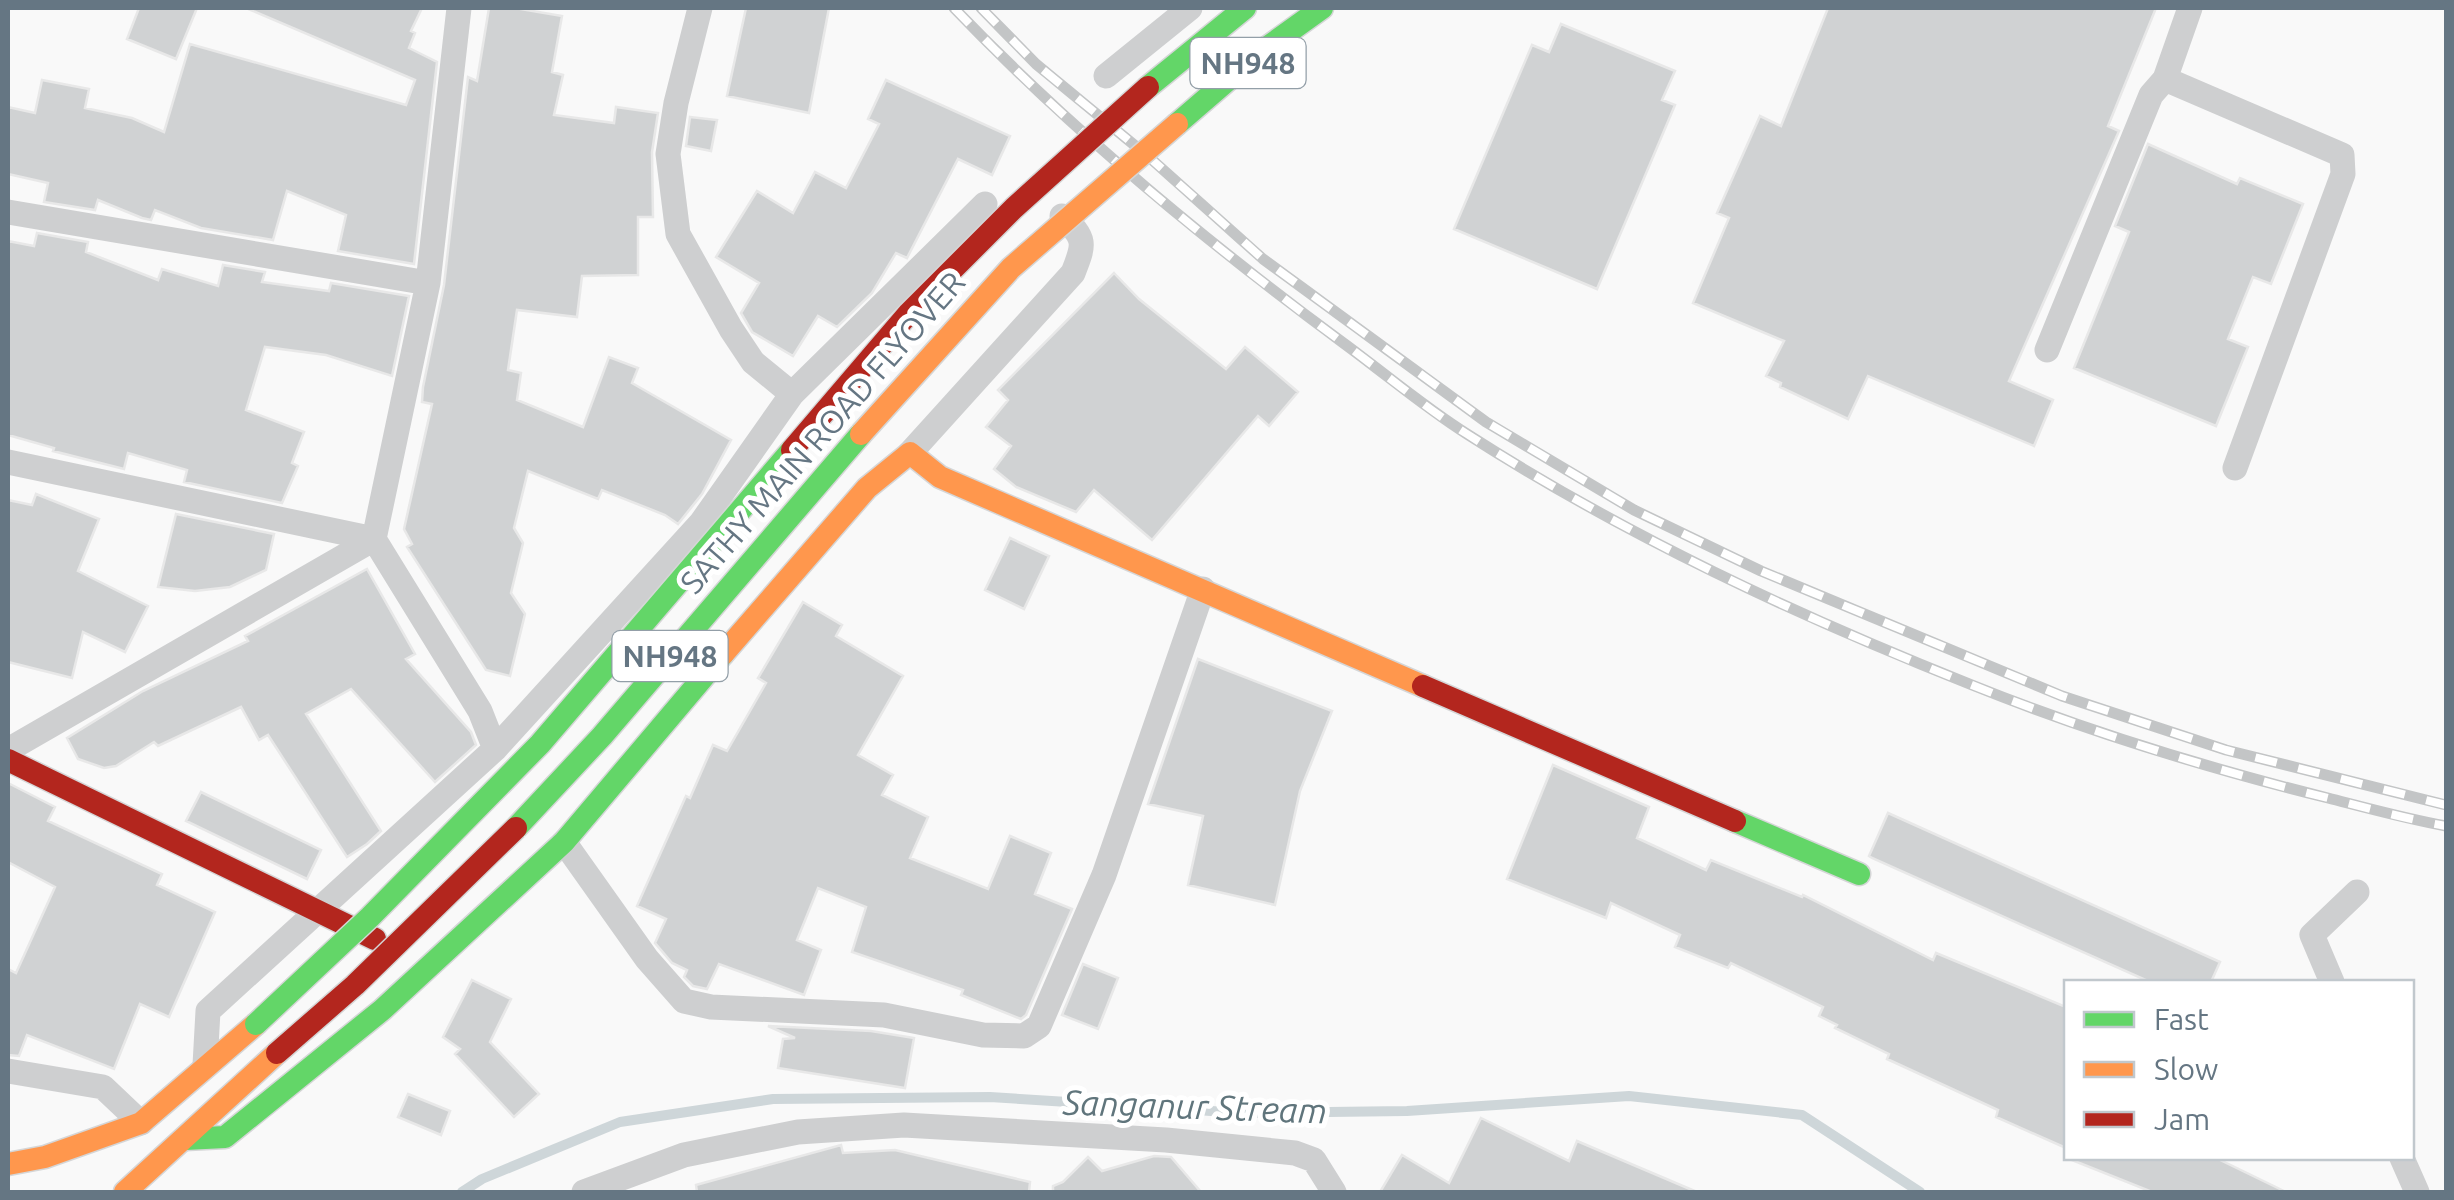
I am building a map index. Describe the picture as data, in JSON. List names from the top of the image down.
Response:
{
  "streets": {
    "main road": ["NH948", "SATHY MAIN ROAD FLYOVER"]
  },
  "crossings": [
    ["NH948", "SATHY MAIN ROAD FLYOVER"]
  ],
  "water": ["Sanganur Stream"],
  "legend": ["Fast", "Slow", "Jam"]
}
